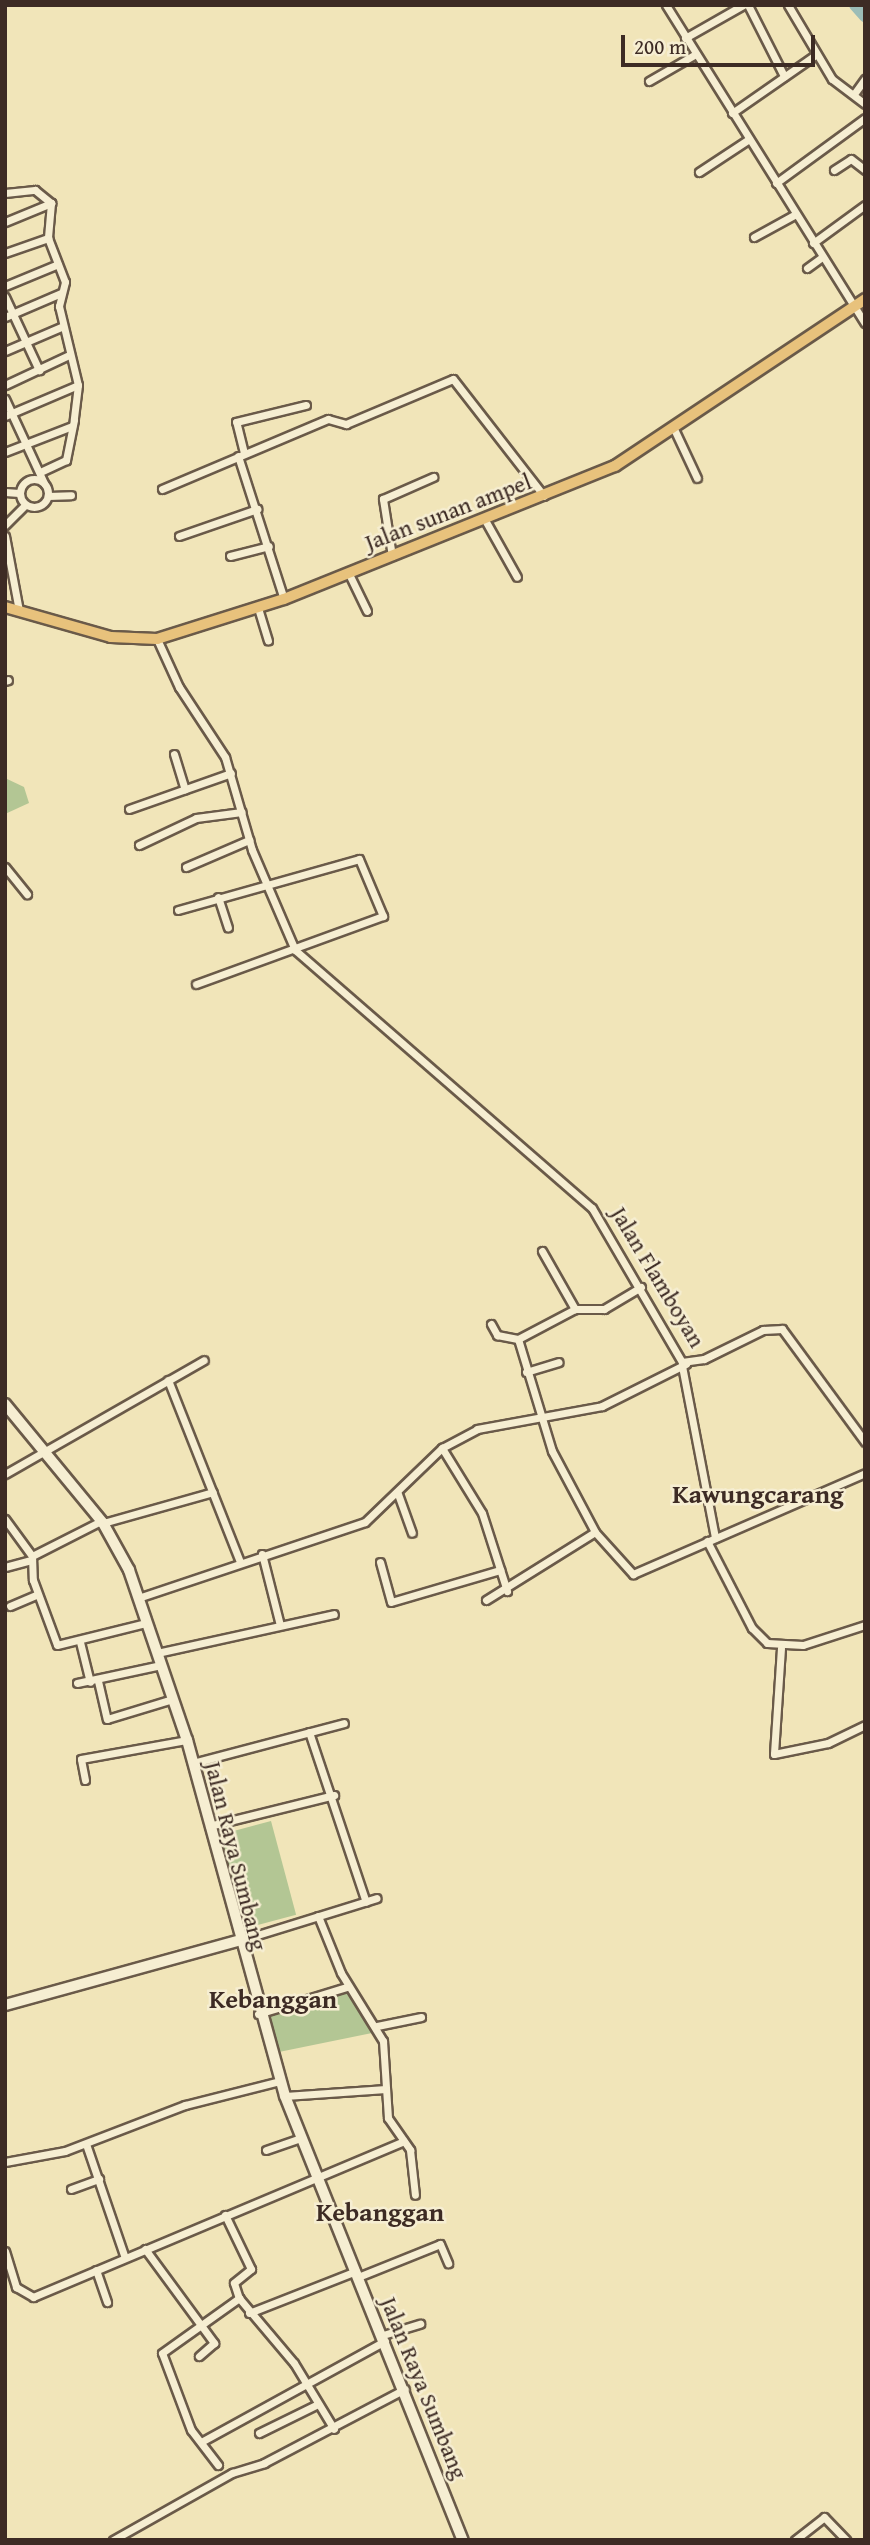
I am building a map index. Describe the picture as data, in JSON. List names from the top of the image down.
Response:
{
  "streets": {
    "main road": ["Jalan sunan ampel"],
    "street": ["Jalan Flamboyan", "Jalan Raya Sumbang"]
  },
  "districts": ["Kawungcarang", "Kebanggan", "Kebanggan"],
  "scale_bar": "200 m"
}
